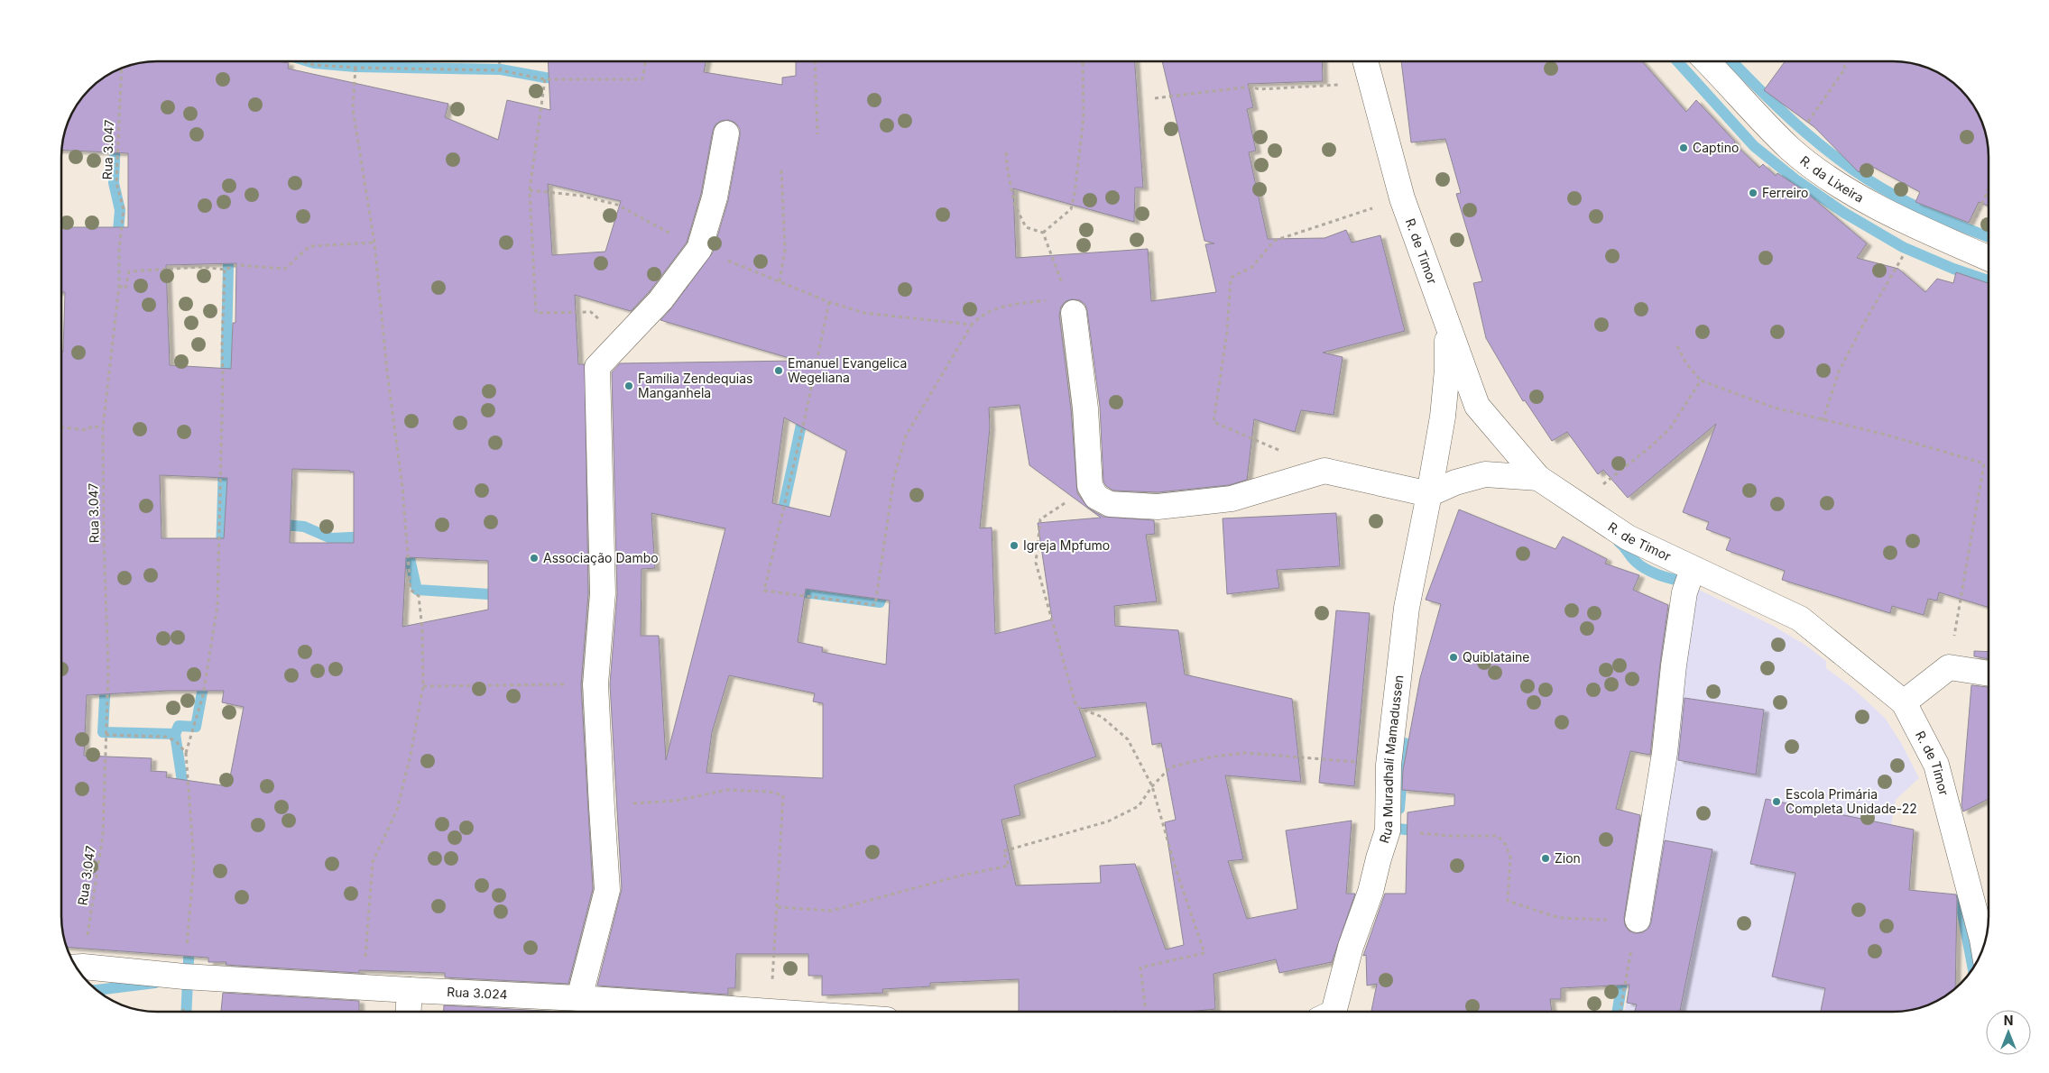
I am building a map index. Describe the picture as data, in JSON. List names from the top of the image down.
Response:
{
  "streets": {
    "street": [
      "R. da Lixeira",
      "R. de Timor",
      "Rua Muradhali Mamadussen",
      "Rua 3.024"
    ],
    "path": ["Rua 3.047"]
  },
  "crossings": [
    ["Rua 3.047", "Rua 3.024"],
    ["R. de Timor", "Rua Muradhali Mamadussen"]
  ],
  "places": [
    "Captino",
    "Ferreiro",
    "Emanuel Evangelica Wegeliana",
    "Familia Zendequias Manganhela",
    "Igreja Mpfumo",
    "Associação Dambo",
    "Quiblataine",
    "Escola Primária Completa Unidade-22",
    "Zion"
  ],
  "north": "top"
}
